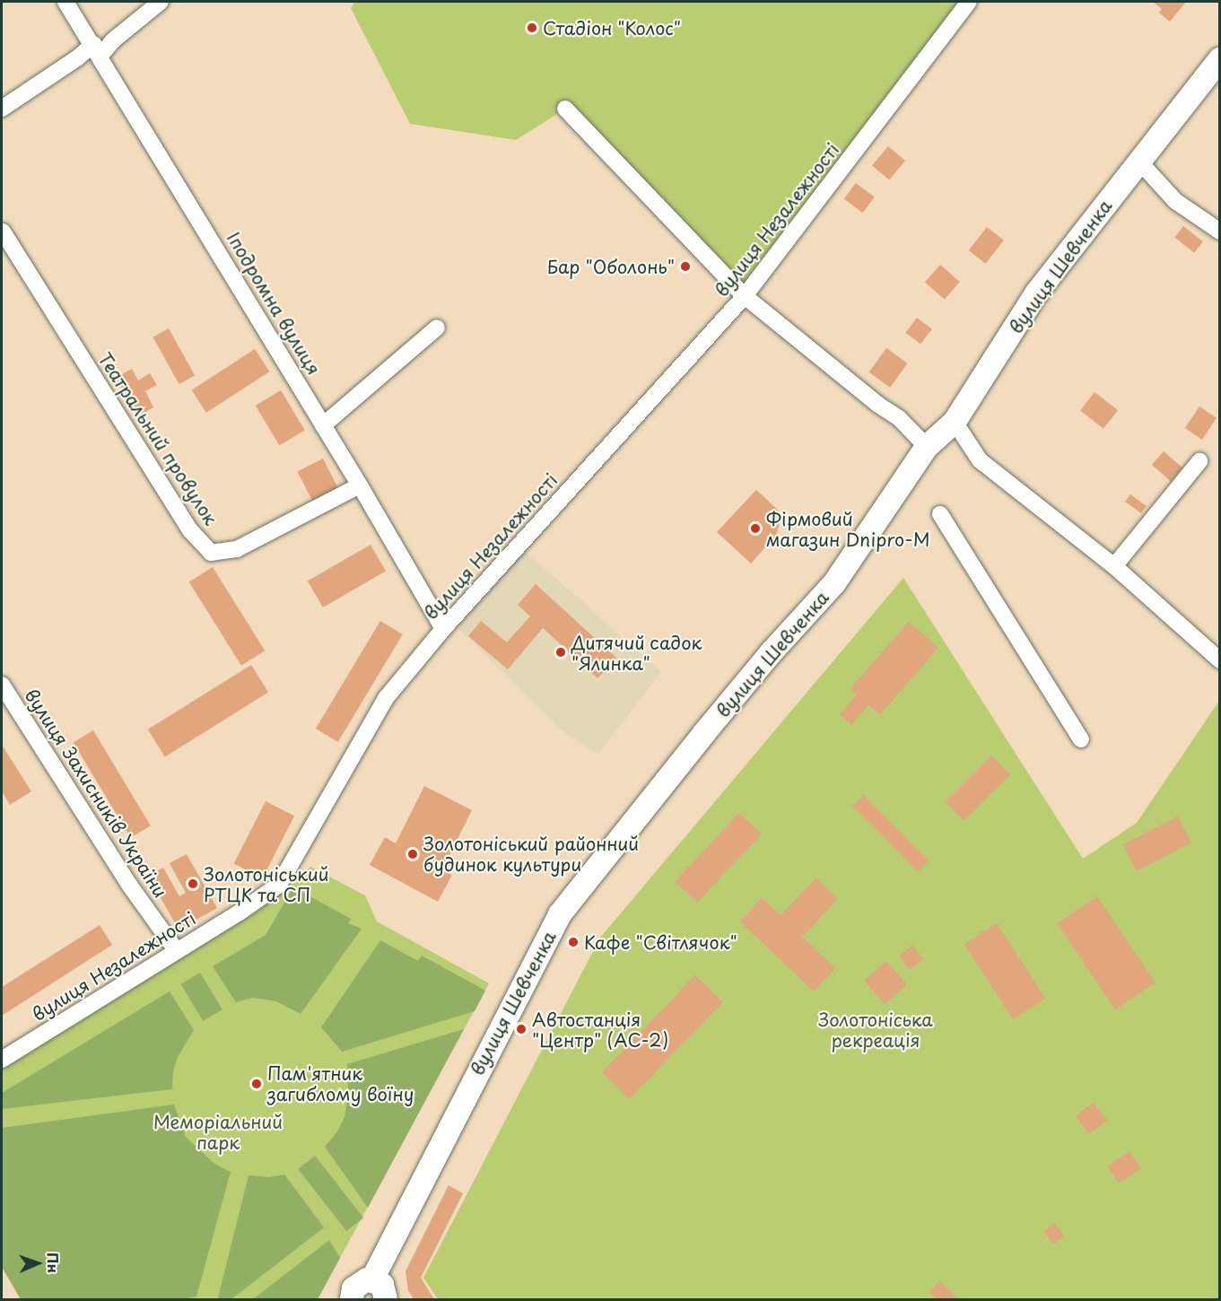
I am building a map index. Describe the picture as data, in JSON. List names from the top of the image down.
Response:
{
  "streets": {
    "main road": ["вулиця Шевченка"],
    "street": [
      "вулиця Незалежності",
      "Іподромна вулиця",
      "Театральний провулок",
      "вулиця Захисників України"
    ]
  },
  "crossings": [
    ["вулиця Незалежності", "Іподромна вулиця"],
    ["вулиця Незалежності", "вулиця Захисників України"],
    ["Іподромна вулиця", "Театральний провулок"]
  ],
  "parks": ["Золотоніська рекреація", "Меморіальний парк"],
  "places": [
    "Стадіон \"Колос\"",
    "Бар \"Оболонь\"",
    "Фірмовий магазин Dnipro-M",
    "Дитячий садок \"Ялинка\"",
    "Золотоніський районний будинок культури",
    "Золотоніський РТЦК та СП",
    "Кафе \"Світлячок\"",
    "Автостанція \"Центр\" (АС-2)",
    "Пам'ятник загиблому воїну"
  ],
  "north": "right"
}
